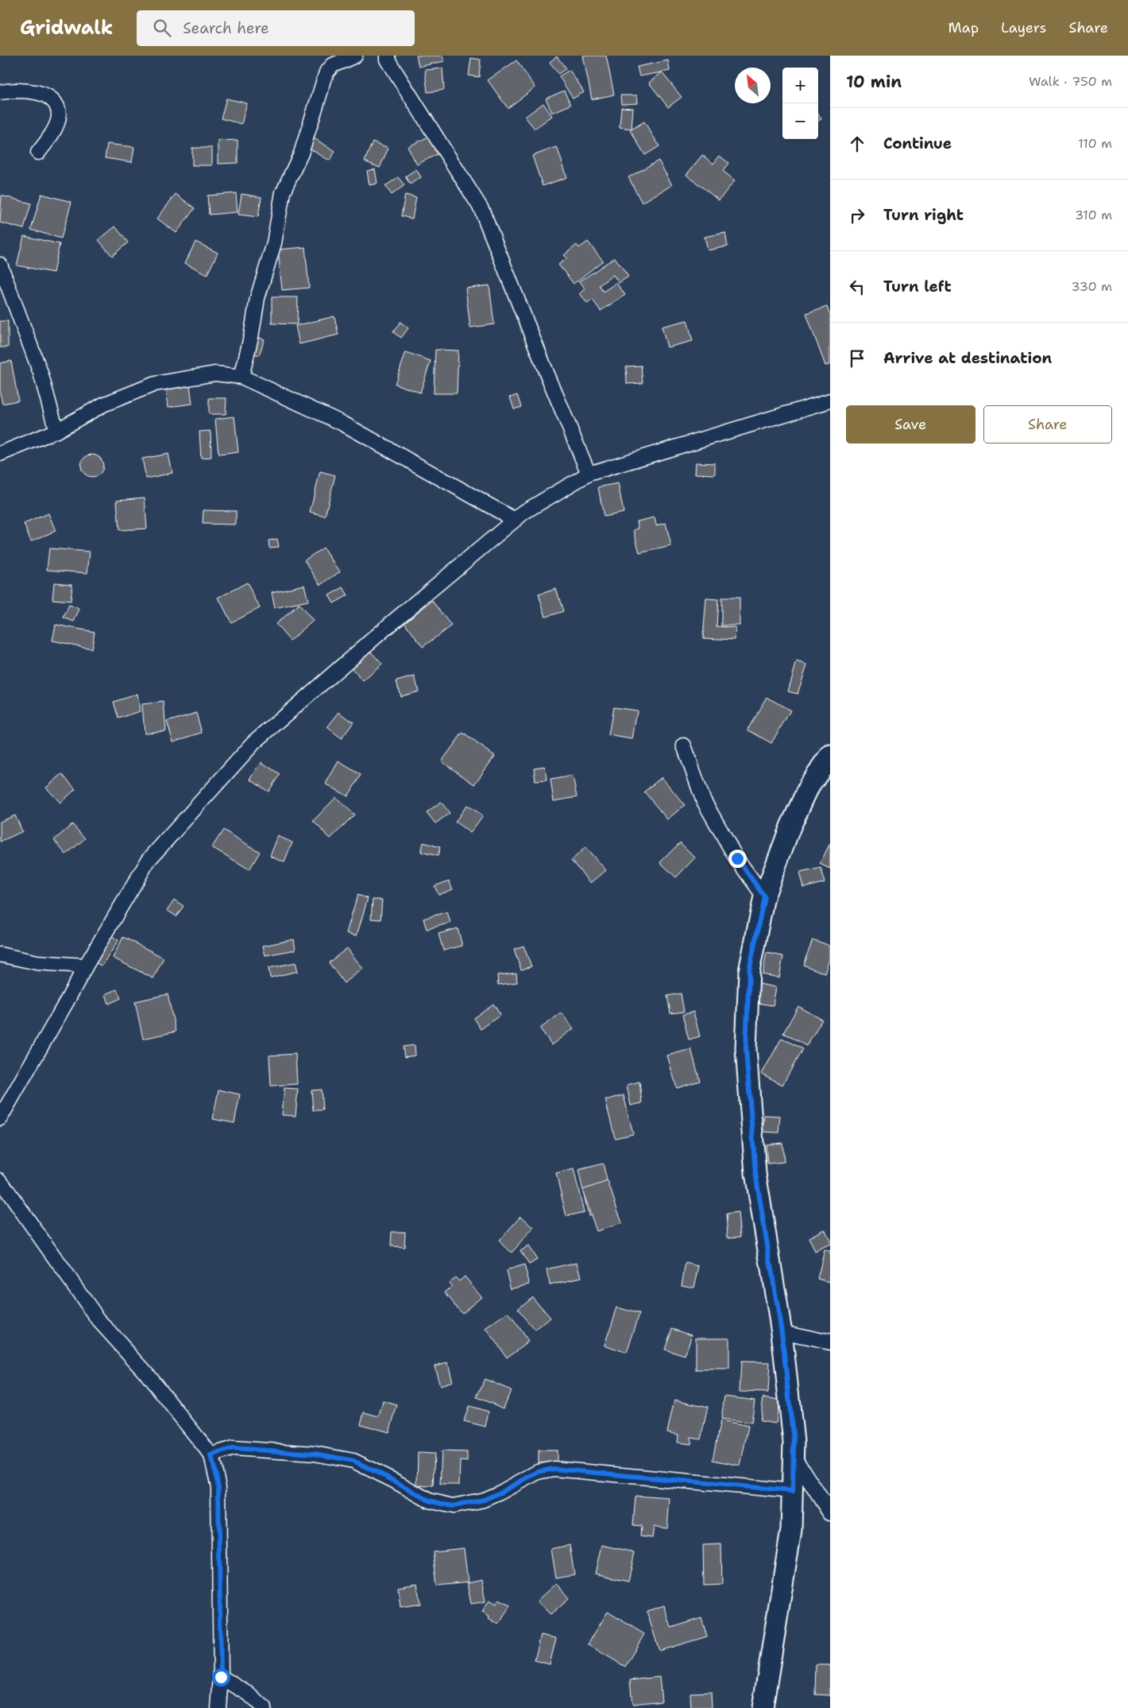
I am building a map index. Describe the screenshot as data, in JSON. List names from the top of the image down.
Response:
{
  "north": "top left",
  "page": {
    "header": "Gridwalk",
    "search": "Search here",
    "nav": ["Map", "Layers", "Share"],
    "heading": ["10 min", "Walk · 750 m"],
    "map_buttons": ["+", "−"],
    "list": [
      ["Continue", "110 m"],
      ["Turn right", "310 m"],
      ["Turn left", "330 m"],
      "Arrive at destination"
    ],
    "buttons": ["Save", "Share"]
  }
}
